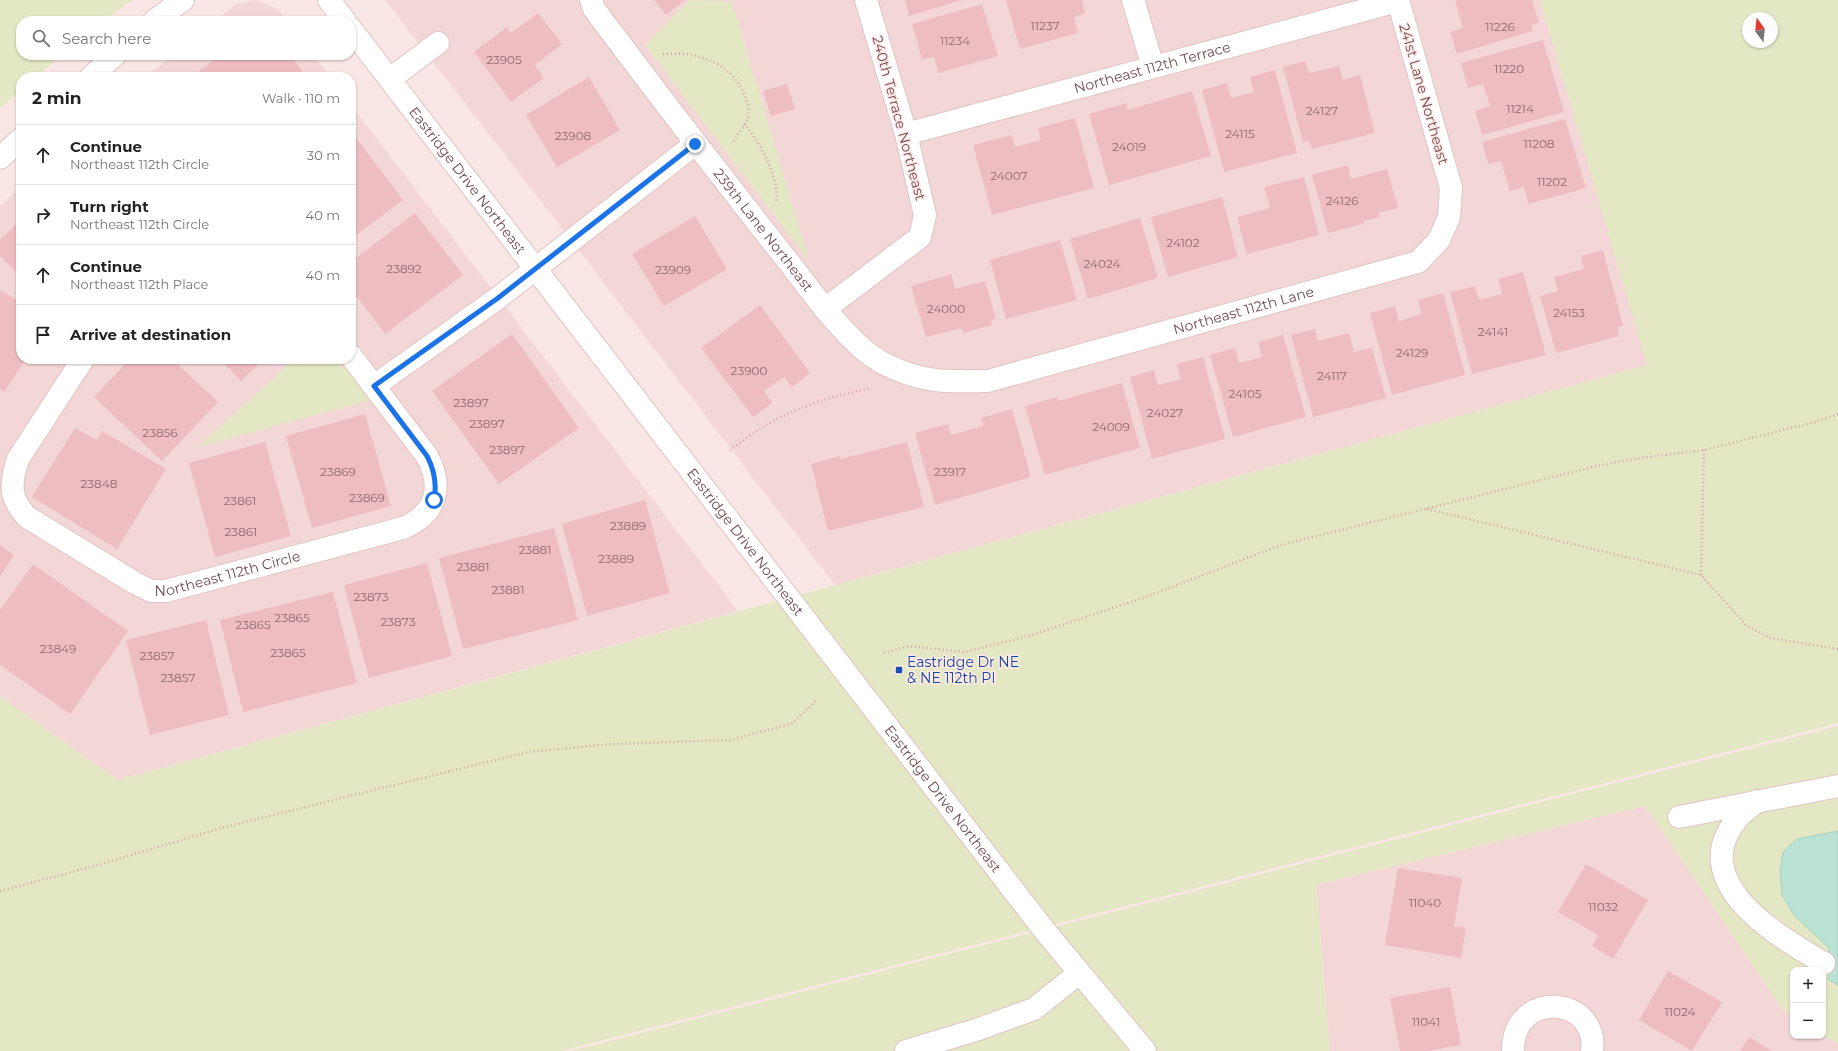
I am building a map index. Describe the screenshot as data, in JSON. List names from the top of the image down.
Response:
{
  "streets": {
    "street": [
      "Northeast 112th Terrace",
      "241st Lane Northeast",
      "240th Terrace Northeast",
      "Eastridge Drive Northeast",
      "239th Lane Northeast",
      "Northeast 112th Lane",
      "Northeast 112th Circle"
    ]
  },
  "crossings": [
    ["Northeast 112th Terrace", "241st Lane Northeast"],
    ["Northeast 112th Terrace", "240th Terrace Northeast"],
    ["241st Lane Northeast", "Northeast 112th Lane"],
    ["240th Terrace Northeast", "239th Lane Northeast"],
    ["239th Lane Northeast", "Northeast 112th Lane"]
  ],
  "places": {
    "transit": ["Eastridge Dr NE & NE 112th Pl"]
  },
  "house_numbers": [
    "11237",
    "11226",
    "11234",
    "23905",
    "11220",
    "11214",
    "24127",
    "24115",
    "23908",
    "11208",
    "24019",
    "24007",
    "11202",
    "24126",
    "24102",
    "24024",
    "23892",
    "23909",
    "24000",
    "24153",
    "24141",
    "24129",
    "23900",
    "24117",
    "24105",
    "23897",
    "24027",
    "23897",
    "24009",
    "23856",
    "23897",
    "23869",
    "23917",
    "23848",
    "23869",
    "23861",
    "23889",
    "23861",
    "23881",
    "23889",
    "23881",
    "23881",
    "23873",
    "23865",
    "23873",
    "23865",
    "23849",
    "23865",
    "23857",
    "23857",
    "11040",
    "11032",
    "11024",
    "11041"
  ],
  "north": "top",
  "page": {
    "search": "Search here",
    "heading": ["2 min", "Walk · 110 m"],
    "list": [
      ["Continue", "Northeast 112th Circle", "30 m"],
      ["Turn right", "Northeast 112th Circle", "40 m"],
      ["Continue", "Northeast 112th Place", "40 m"],
      "Arrive at destination"
    ],
    "map_buttons": ["+", "−"]
  }
}
